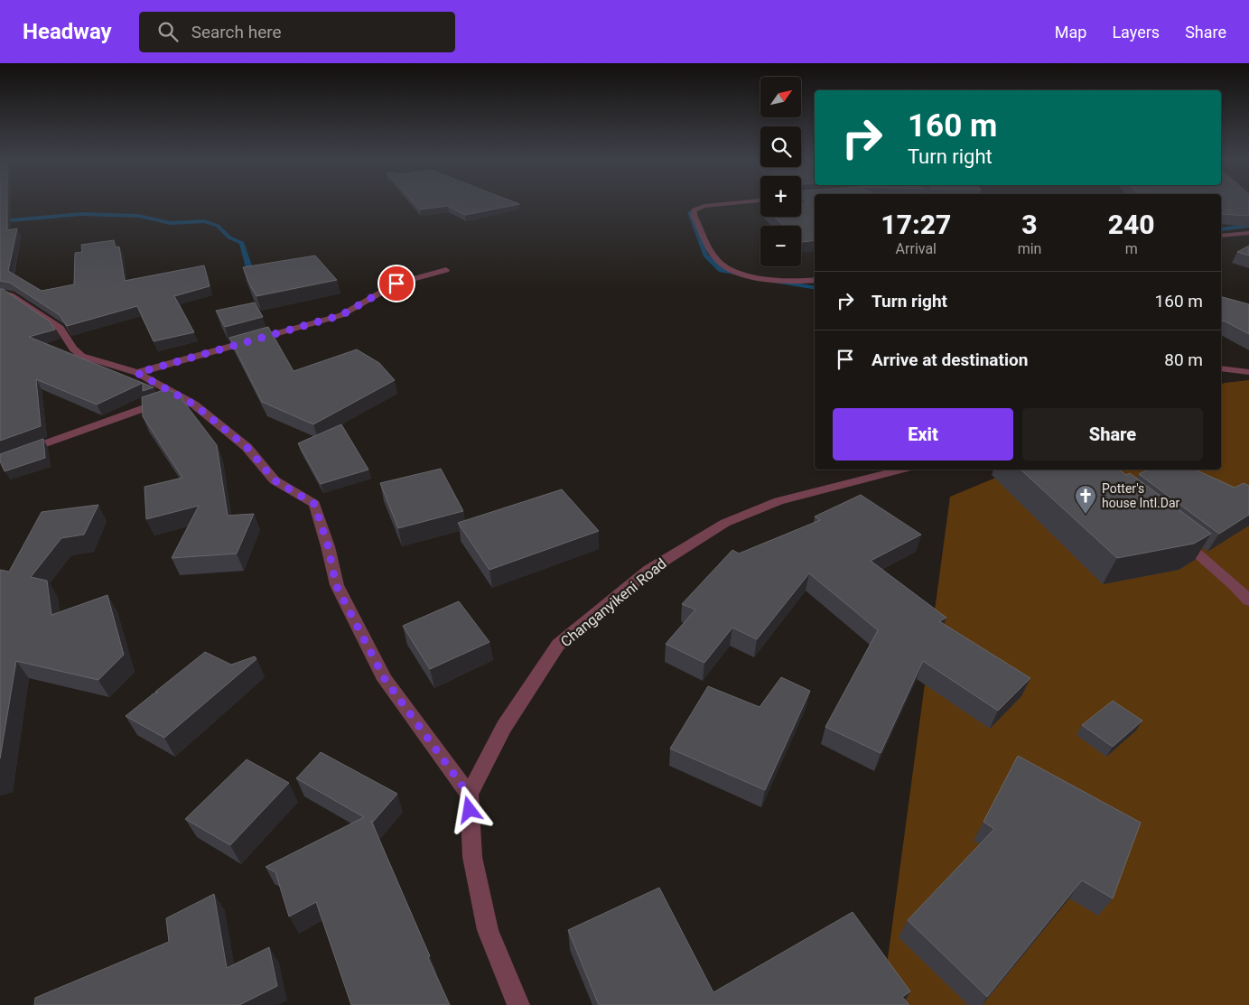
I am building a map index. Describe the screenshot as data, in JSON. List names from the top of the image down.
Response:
{
  "streets": {
    "street": ["Changanyikeni Road"]
  },
  "places": {
    "church": ["Potter's house Intl.Dar"]
  },
  "north": "top right",
  "page": {
    "header": "Headway",
    "search": "Search here",
    "nav": ["Map", "Layers", "Share"],
    "map_buttons": ["+", "−"],
    "turn": ["160 m", "Turn right"],
    "eta": [
      "17:27",
      "Arrival",
      "3",
      "min",
      "240",
      "m"
    ],
    "list": [
      {
        "name": "Turn right",
        "value": "160 m"
      },
      {
        "name": "Arrive at destination",
        "value": "80 m"
      }
    ],
    "buttons": ["Exit", "Share"]
  }
}
